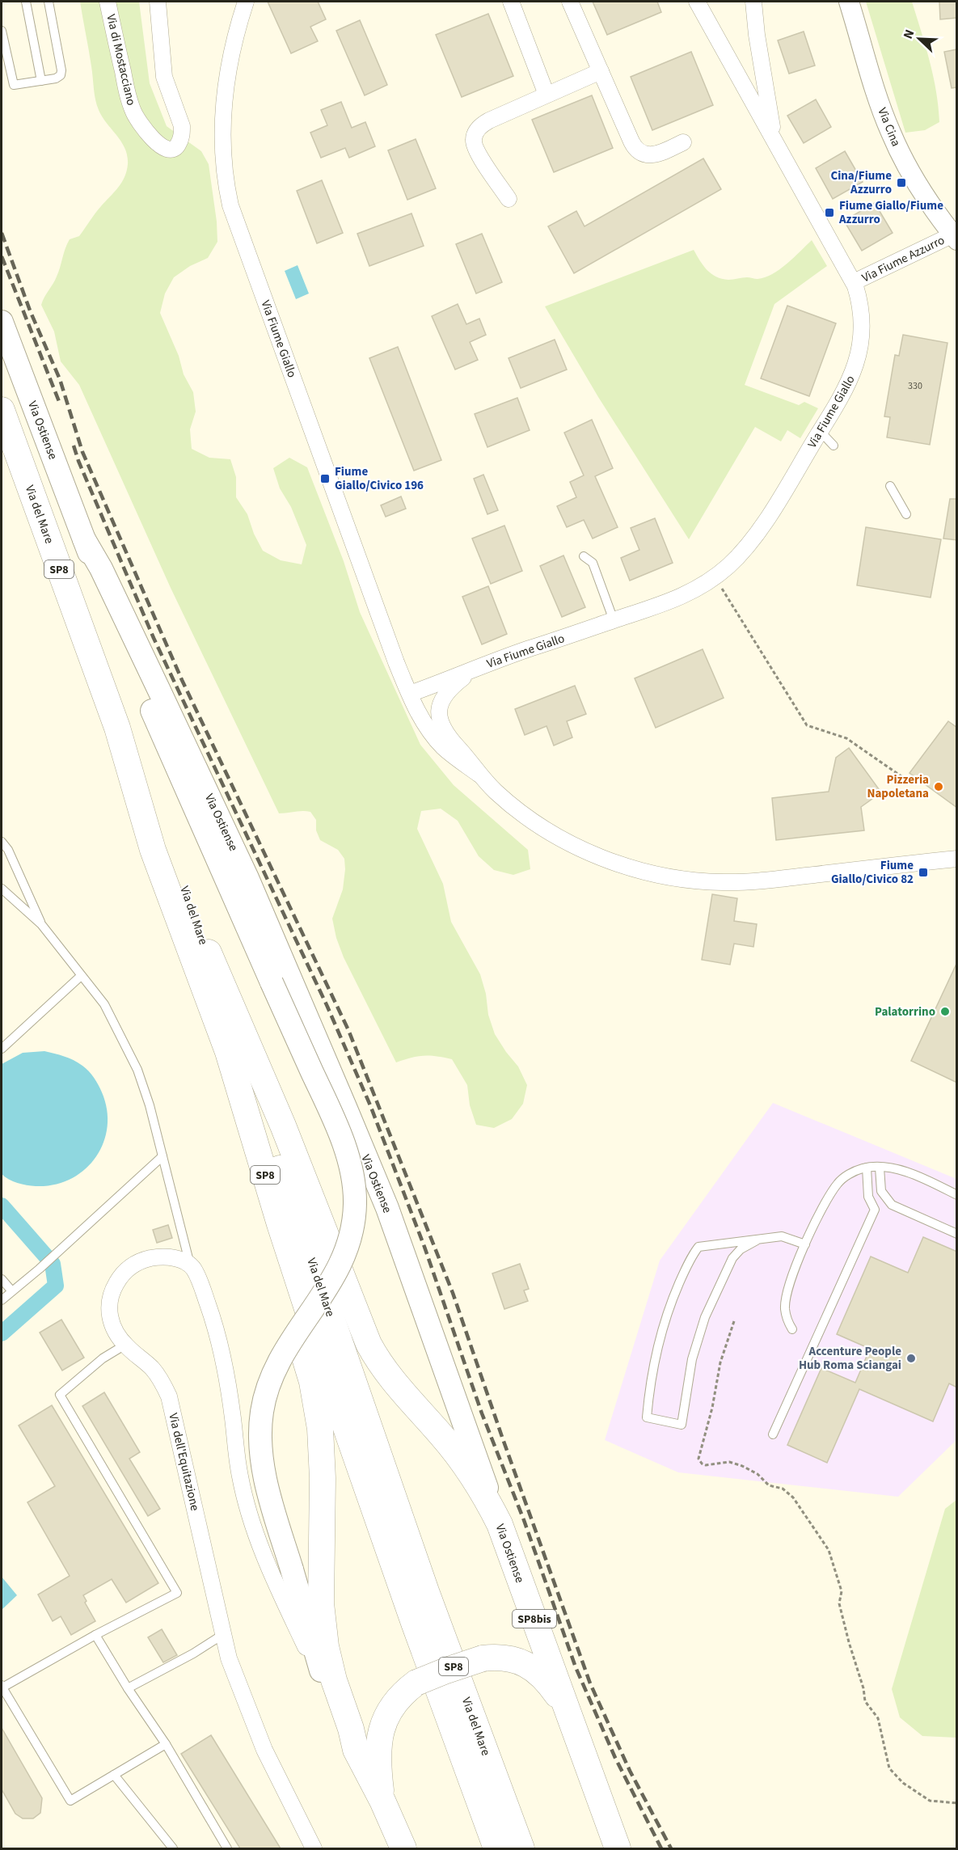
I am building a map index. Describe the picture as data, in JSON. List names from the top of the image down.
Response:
{
  "streets": {
    "main road": [
      "Via Ostiense",
      "Via del Mare",
      "SP8",
      "SP8bis"
    ],
    "street": [
      "Via di Mostacciano",
      "Via Cina",
      "Via Fiume Azzurro",
      "Via Fiume Giallo",
      "Via dell'Equitazione"
    ]
  },
  "crossings": [
    ["Via Cina", "Via Fiume Azzurro"],
    ["Via Fiume Azzurro", "Via Fiume Giallo"]
  ],
  "places": {
    "transit": [
      "Cina/Fiume Azzurro",
      "Fiume Giallo/Fiume Azzurro",
      "Fiume Giallo/Civico 196",
      "Fiume Giallo/Civico 82"
    ],
    "other": ["Pizzeria Napoletana", "Palatorrino", "Accenture People Hub Roma Sciangai"]
  },
  "house_numbers": ["330"],
  "north": "top left"
}
